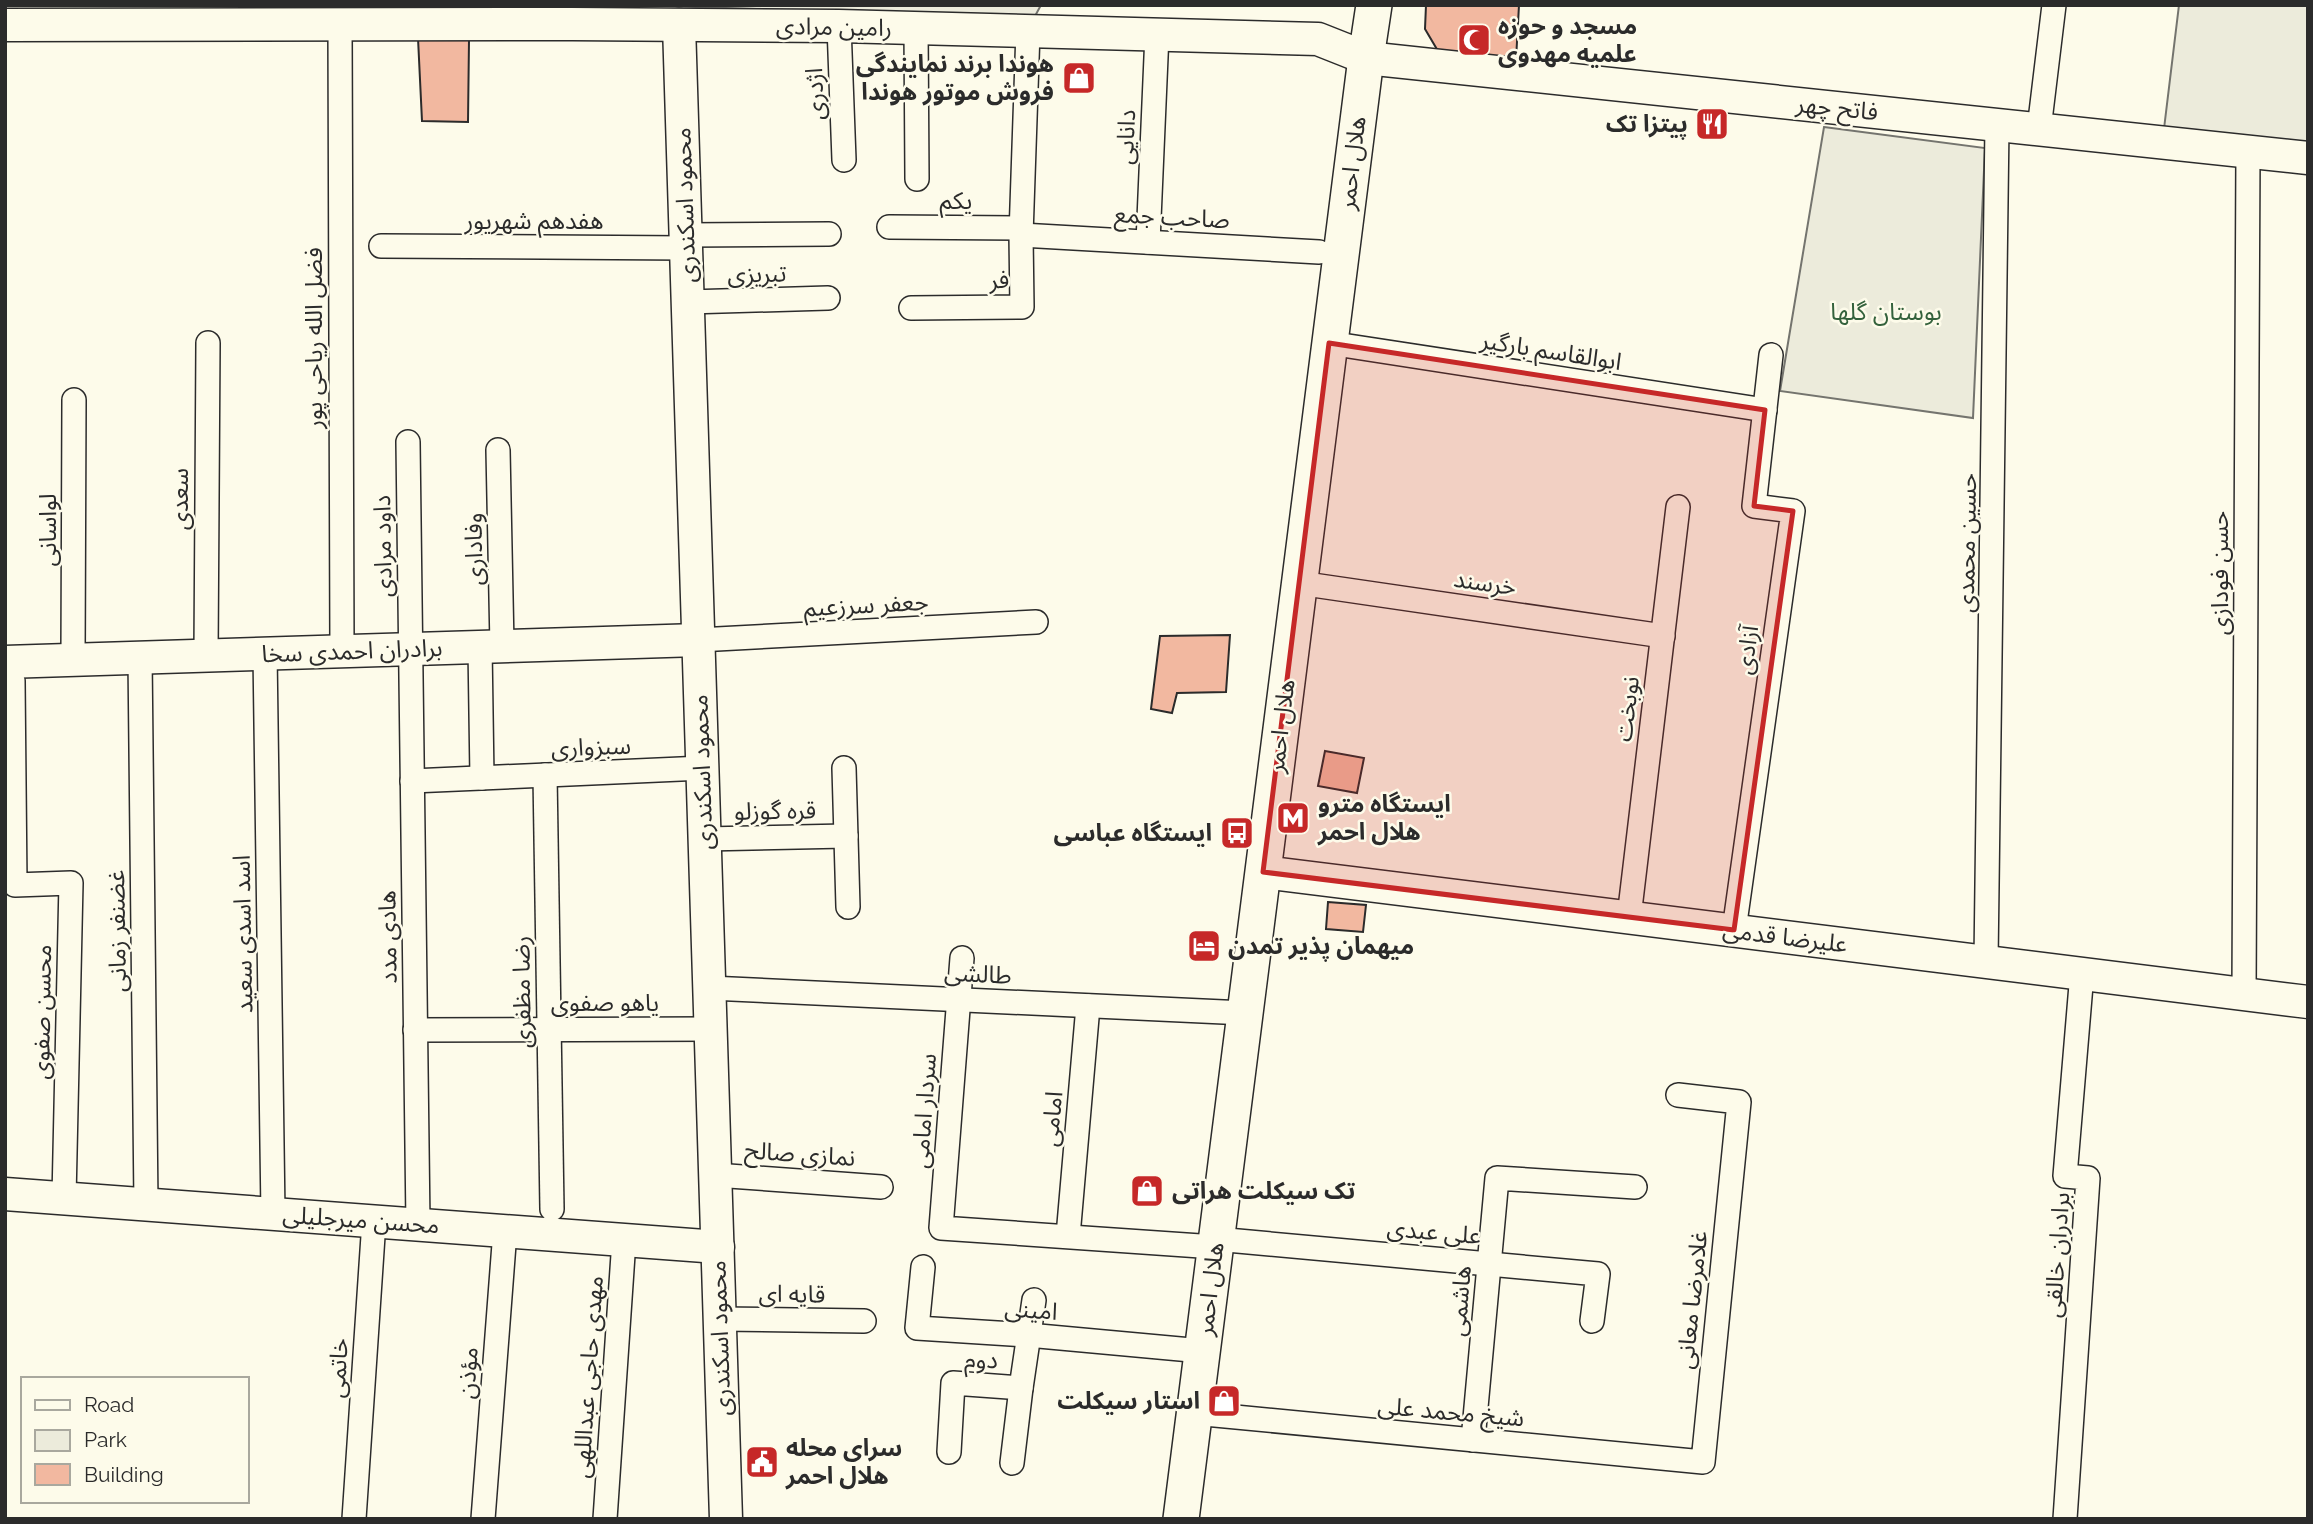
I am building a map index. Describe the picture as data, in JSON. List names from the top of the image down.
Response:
{
  "streets": {
    "main road": ["هلال احمر"],
    "street": [
      "رامین مرادی",
      "اژدری",
      "فاتح چهر",
      "دانایی",
      "یکم",
      "محمود اسکندری",
      "صاحب جمع",
      "هفدهم شهریور",
      "تبریزی",
      "فر",
      "فضل الله ریاحی پور",
      "ابوالقاسم بارگیر",
      "سعدی",
      "لواسانی",
      "حسین محمدی",
      "داود مرادی",
      "وفاداری",
      "حسن فودازی",
      "خرسند",
      "جعفر سرزعیم",
      "آزادی",
      "برادران احمدی سخا",
      "نوبخت",
      "سبزواری",
      "قره گوزلو",
      "غضنفر زمانی",
      "اسد اسدی سعید",
      "هادی مدد",
      "علیرضا قدمی",
      "طالشی",
      "رضا مظفری",
      "یاهو صفوی",
      "محسن صفوی",
      "سردار امامی",
      "امامی",
      "نمازی صالح",
      "محسن میرجلیلی",
      "علی عبدی",
      "برادران خالقی",
      "قایه ای",
      "غلامرضا معانی",
      "هاشمی",
      "امینی",
      "دوم",
      "خاتمی",
      "مؤذن",
      "مهدی حاجی عبداللهی",
      "شیخ محمد علی"
    ]
  },
  "crossings": [
    ["رامین مرادی", "اژدری"],
    ["رامین مرادی", "فاتح چهر"],
    ["رامین مرادی", "دانایی"],
    ["رامین مرادی", "هلال احمر"],
    ["رامین مرادی", "محمود اسکندری"],
    ["رامین مرادی", "فضل الله ریاحی پور"],
    ["فاتح چهر", "هلال احمر"],
    ["فاتح چهر", "حسین محمدی"],
    ["فاتح چهر", "حسن فودازی"],
    ["دانایی", "صاحب جمع"],
    ["هلال احمر", "ابوالقاسم بارگیر"],
    ["هلال احمر", "خرسند"],
    ["هلال احمر", "علیرضا قدمی"],
    ["هلال احمر", "طالشی"],
    ["هلال احمر", "علی عبدی"],
    ["هلال احمر", "امینی"],
    ["هلال احمر", "شیخ محمد علی"],
    ["یکم", "صاحب جمع"],
    ["یکم", "فر"],
    ["محمود اسکندری", "هفدهم شهریور"],
    ["محمود اسکندری", "تبریزی"],
    ["محمود اسکندری", "جعفر سرزعیم"],
    ["محمود اسکندری", "برادران احمدی سخا"],
    ["محمود اسکندری", "سبزواری"],
    ["محمود اسکندری", "قره گوزلو"],
    ["محمود اسکندری", "طالشی"],
    ["محمود اسکندری", "یاهو صفوی"],
    ["محمود اسکندری", "نمازی صالح"],
    ["محمود اسکندری", "محسن میرجلیلی"],
    ["محمود اسکندری", "قایه ای"],
    ["صاحب جمع", "فر"],
    ["فضل الله ریاحی پور", "برادران احمدی سخا"],
    ["ابوالقاسم بارگیر", "آزادی"],
    ["سعدی", "برادران احمدی سخا"],
    ["لواسانی", "برادران احمدی سخا"],
    ["حسین محمدی", "علیرضا قدمی"],
    ["داود مرادی", "برادران احمدی سخا"],
    ["داود مرادی", "هادی مدد"],
    ["وفاداری", "برادران احمدی سخا"],
    ["حسن فودازی", "علیرضا قدمی"],
    ["خرسند", "نوبخت"],
    ["جعفر سرزعیم", "برادران احمدی سخا"],
    ["آزادی", "علیرضا قدمی"],
    ["برادران احمدی سخا", "غضنفر زمانی"],
    ["برادران احمدی سخا", "اسد اسدی سعید"],
    ["برادران احمدی سخا", "هادی مدد"],
    ["برادران احمدی سخا", "محسن صفوی"],
    ["نوبخت", "علیرضا قدمی"],
    ["سبزواری", "هادی مدد"],
    ["سبزواری", "رضا مظفری"],
    ["غضنفر زمانی", "محسن میرجلیلی"],
    ["اسد اسدی سعید", "محسن میرجلیلی"],
    ["هادی مدد", "یاهو صفوی"],
    ["هادی مدد", "محسن میرجلیلی"],
    ["علیرضا قدمی", "برادران خالقی"],
    ["طالشی", "سردار امامی"],
    ["طالشی", "امامی"],
    ["رضا مظفری", "یاهو صفوی"],
    ["محسن صفوی", "محسن میرجلیلی"],
    ["سردار امامی", "امامی"],
    ["محسن میرجلیلی", "خاتمی"],
    ["محسن میرجلیلی", "مؤذن"],
    ["محسن میرجلیلی", "مهدی حاجی عبداللهی"],
    ["علی عبدی", "هاشمی"],
    ["غلامرضا معانی", "شیخ محمد علی"],
    ["هاشمی", "شیخ محمد علی"],
    ["امینی", "دوم"]
  ],
  "parks": ["بوستان گلها"],
  "places": {
    "mosque": ["مسجد و حوزه علمیه مهدوی"],
    "shop": ["هوندا برند نمایندگی فروش موتور هوندا", "تک سیکلت هراتی", "استار سیکلت"],
    "restaurant": ["پیتزا تک"],
    "metro station": ["ایستگاه مترو هلال احمر"],
    "bus stop": ["ایستگاه عباسی"],
    "hotel": ["میهمان پذیر تمدن"],
    "public building": ["سرای محله هلال احمر"]
  },
  "legend": ["Road", "Park", "Building"]
}
